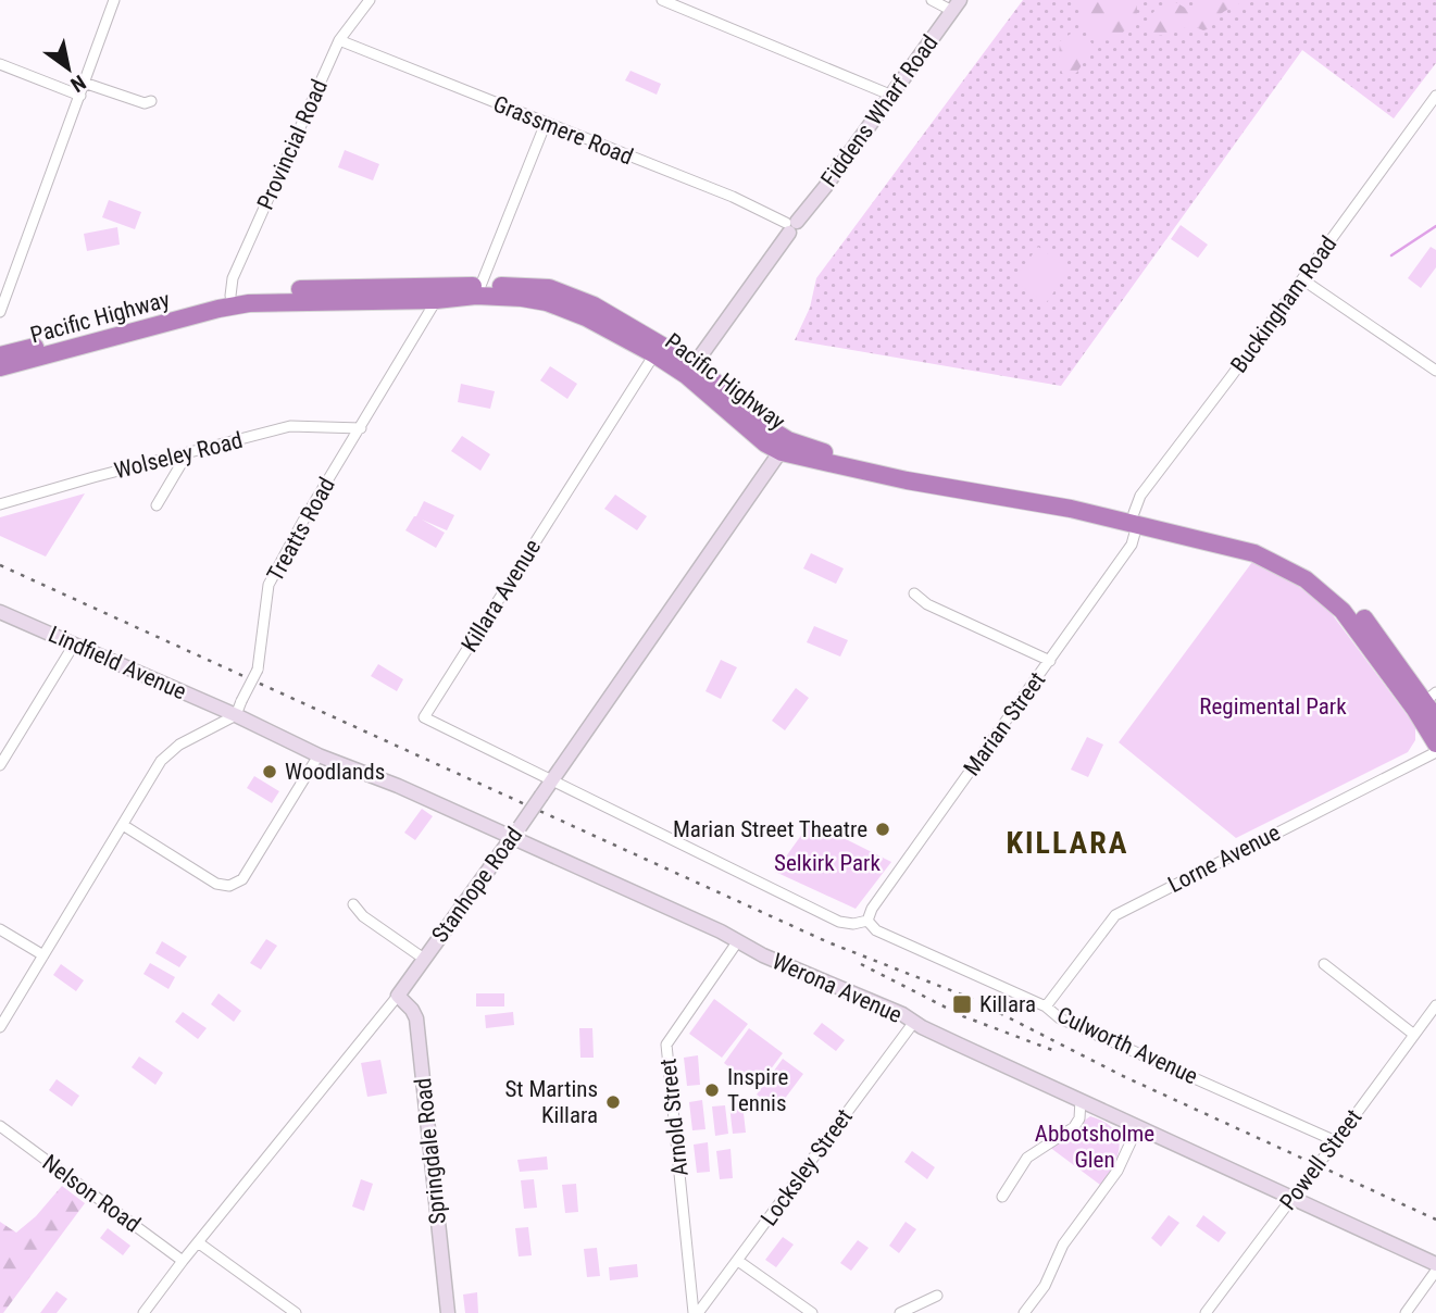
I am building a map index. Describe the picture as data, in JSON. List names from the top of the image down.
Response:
{
  "streets": {
    "highway": ["Pacific Highway"],
    "street": [
      "Fiddens Wharf Road",
      "Grassmere Road",
      "Provincial Road",
      "Buckingham Road",
      "Wolseley Road",
      "Treatts Road",
      "Killara Avenue",
      "Lindfield Avenue",
      "Marian Street",
      "Lorne Avenue",
      "Stanhope Road",
      "Werona Avenue",
      "Culworth Avenue",
      "Arnold Street",
      "Springdale Road",
      "Powell Street",
      "Locksley Street",
      "Nelson Road"
    ]
  },
  "crossings": [
    ["Fiddens Wharf Road", "Grassmere Road"],
    ["Fiddens Wharf Road", "Pacific Highway"],
    ["Grassmere Road", "Provincial Road"],
    ["Provincial Road", "Pacific Highway"],
    ["Buckingham Road", "Pacific Highway"],
    ["Buckingham Road", "Marian Street"],
    ["Pacific Highway", "Treatts Road"],
    ["Pacific Highway", "Killara Avenue"],
    ["Pacific Highway", "Marian Street"],
    ["Pacific Highway", "Stanhope Road"],
    ["Wolseley Road", "Treatts Road"],
    ["Treatts Road", "Lindfield Avenue"],
    ["Treatts Road", "Werona Avenue"],
    ["Killara Avenue", "Stanhope Road"],
    ["Lindfield Avenue", "Werona Avenue"],
    ["Marian Street", "Culworth Avenue"],
    ["Lorne Avenue", "Culworth Avenue"],
    ["Stanhope Road", "Werona Avenue"],
    ["Stanhope Road", "Springdale Road"],
    ["Stanhope Road", "Nelson Road"],
    ["Werona Avenue", "Arnold Street"],
    ["Werona Avenue", "Powell Street"],
    ["Werona Avenue", "Locksley Street"],
    ["Culworth Avenue", "Powell Street"],
    ["Arnold Street", "Locksley Street"]
  ],
  "districts": ["KILLARA"],
  "parks": ["Regimental Park", "Selkirk Park", "Abbotsholme Glen"],
  "places": {
    "other": [
      "Woodlands",
      "Marian Street Theatre",
      "Inspire Tennis",
      "St Martins Killara"
    ],
    "transit": ["Killara"]
  },
  "north": "bottom right"
}
